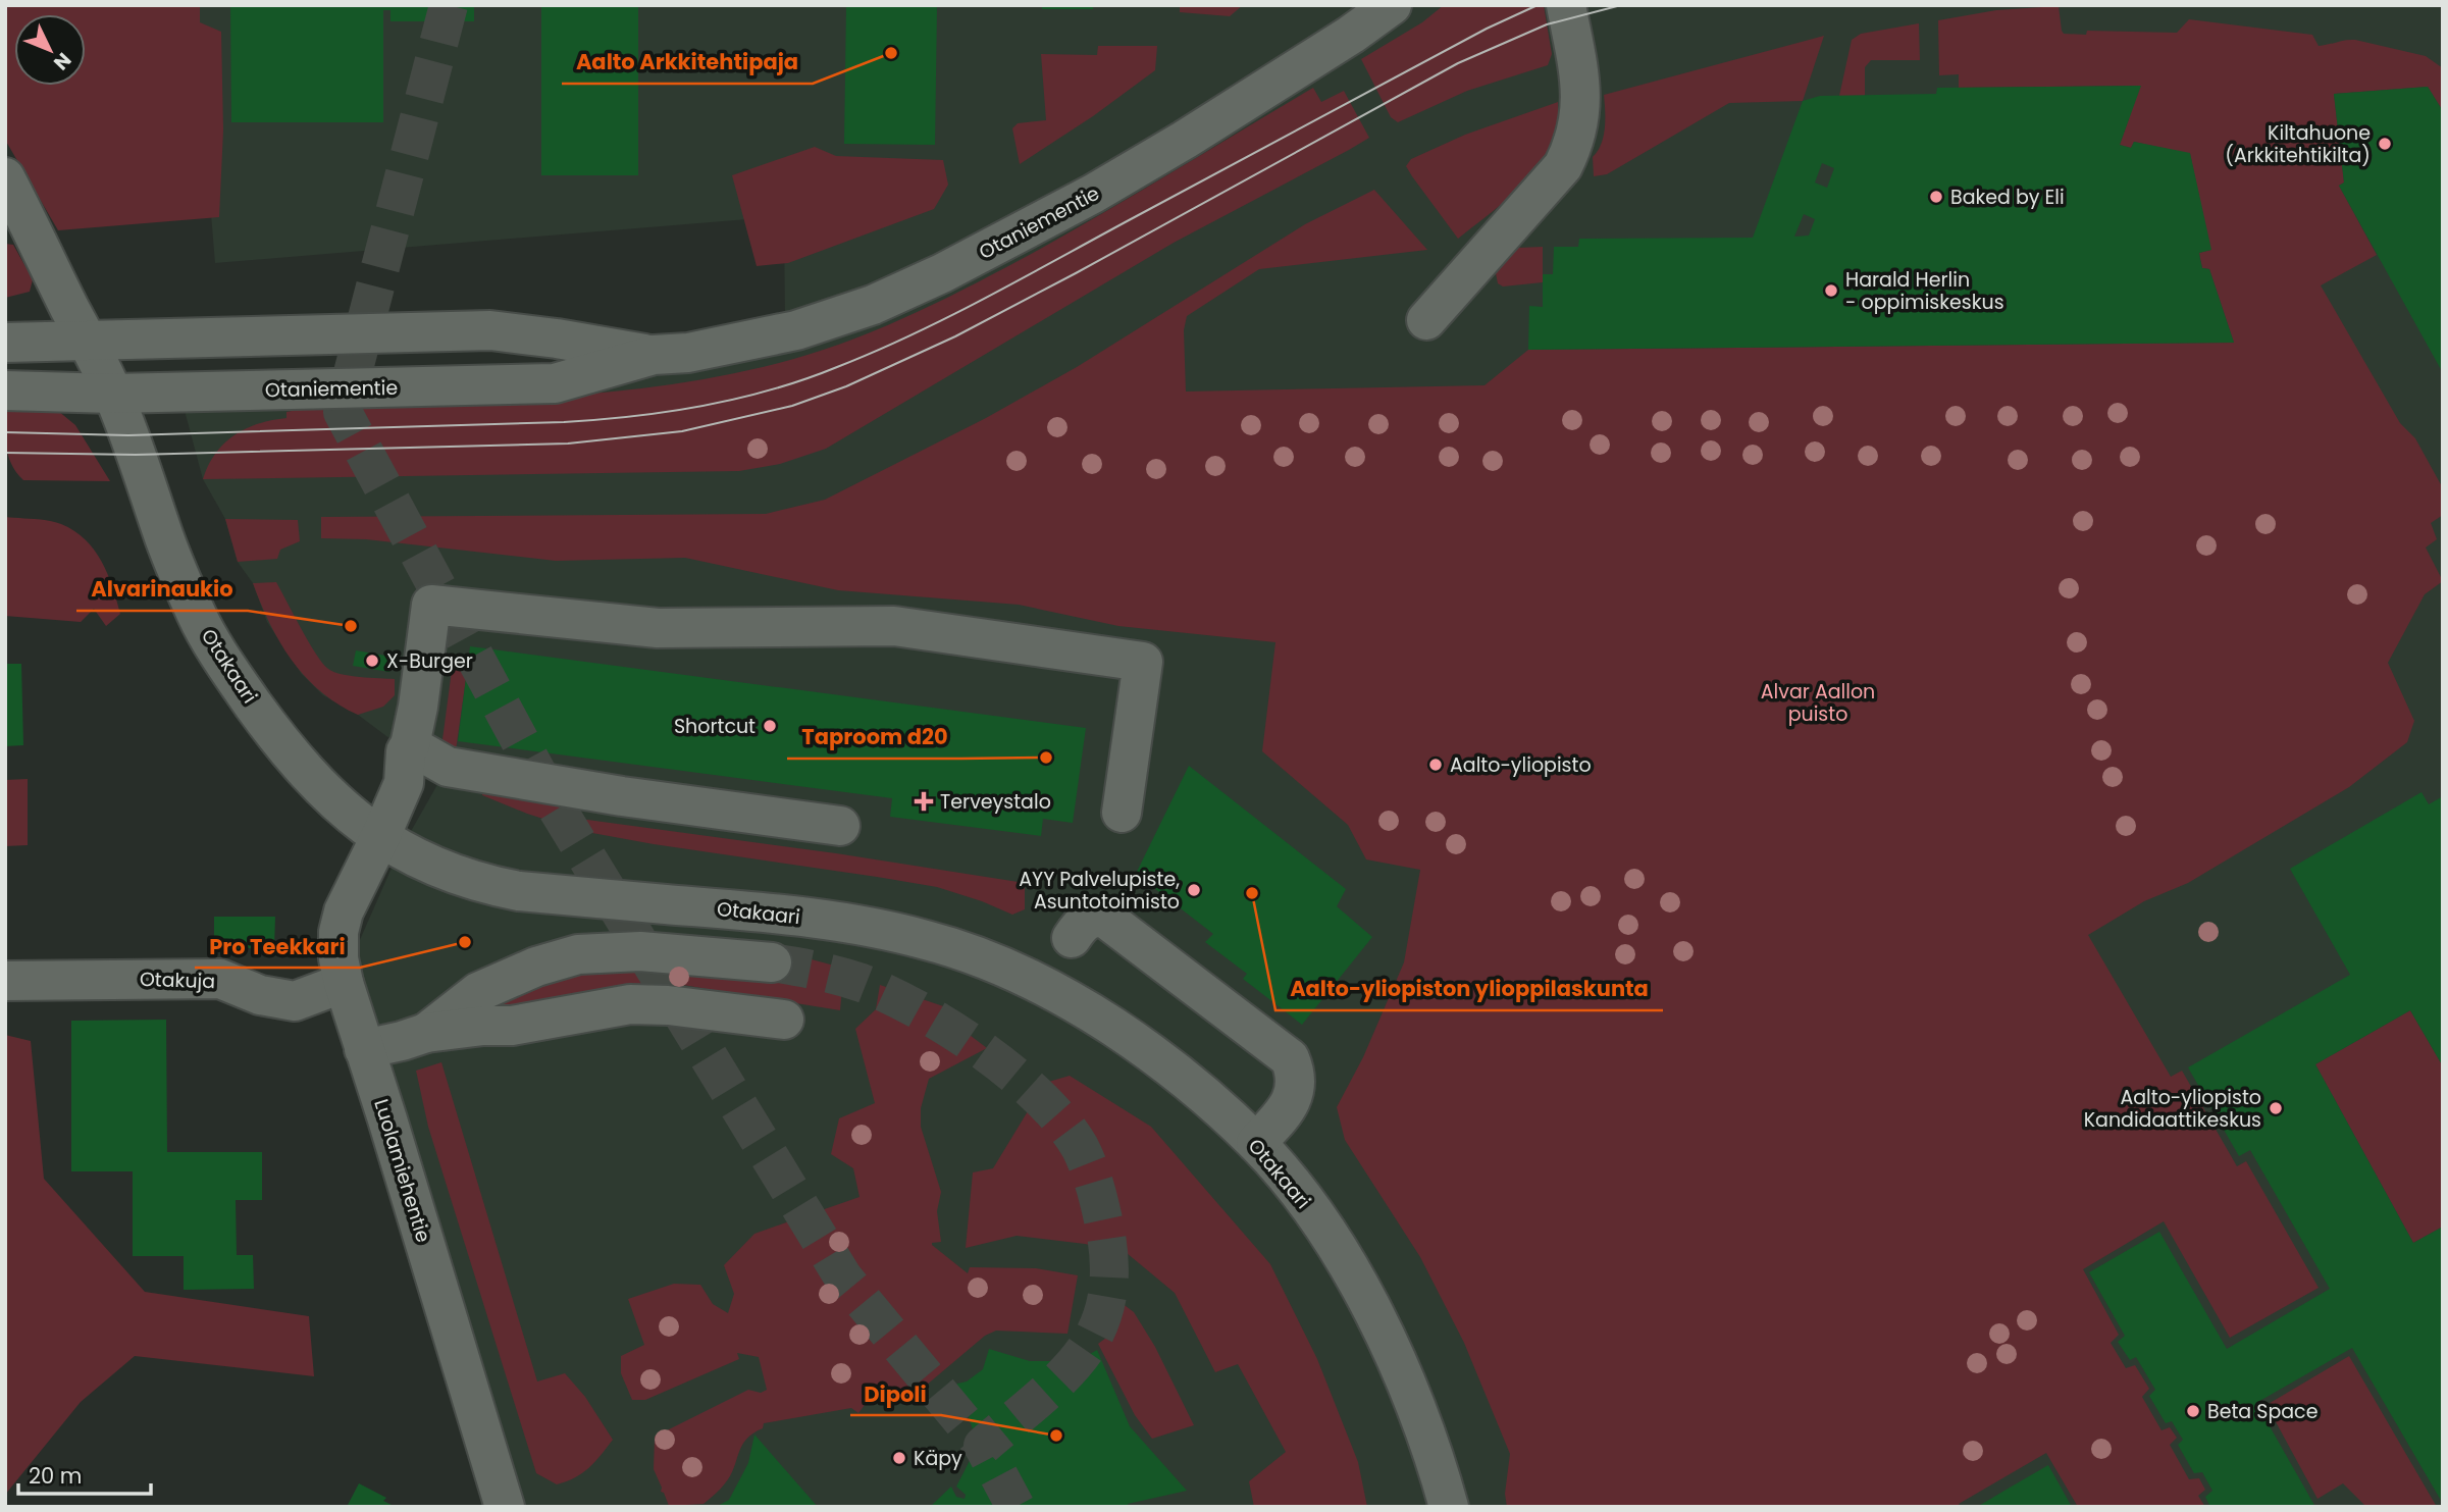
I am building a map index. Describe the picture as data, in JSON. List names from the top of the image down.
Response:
{
  "streets": {
    "street": [
      "Otaniementie",
      "Otakaari",
      "Otakuja",
      "Luolamiehentie"
    ]
  },
  "crossings": [
    ["Otaniementie", "Otakaari"],
    ["Otakaari", "Luolamiehentie"],
    ["Otakuja", "Luolamiehentie"]
  ],
  "parks": ["Alvar Aallon puisto"],
  "places": {
    "other": [
      "Aalto Arkkitehtipaja",
      "Kiltahuone (Arkkitehtikilta)",
      "Baked by Eli",
      "Harald Herlin - oppimiskeskus",
      "Alvarinaukio",
      "X-Burger",
      "Shortcut",
      "Taproom d20",
      "Aalto-yliopisto",
      "AYY Palvelupiste, Asuntotoimisto",
      "Aalto-yliopiston ylioppilaskunta",
      "Pro Teekkari",
      "Aalto-yliopisto Kandidaattikeskus",
      "Beta Space",
      "Dipoli",
      "Käpy"
    ],
    "health": ["Terveystalo"]
  },
  "scale_bar": "20 m",
  "north": "bottom right"
}
